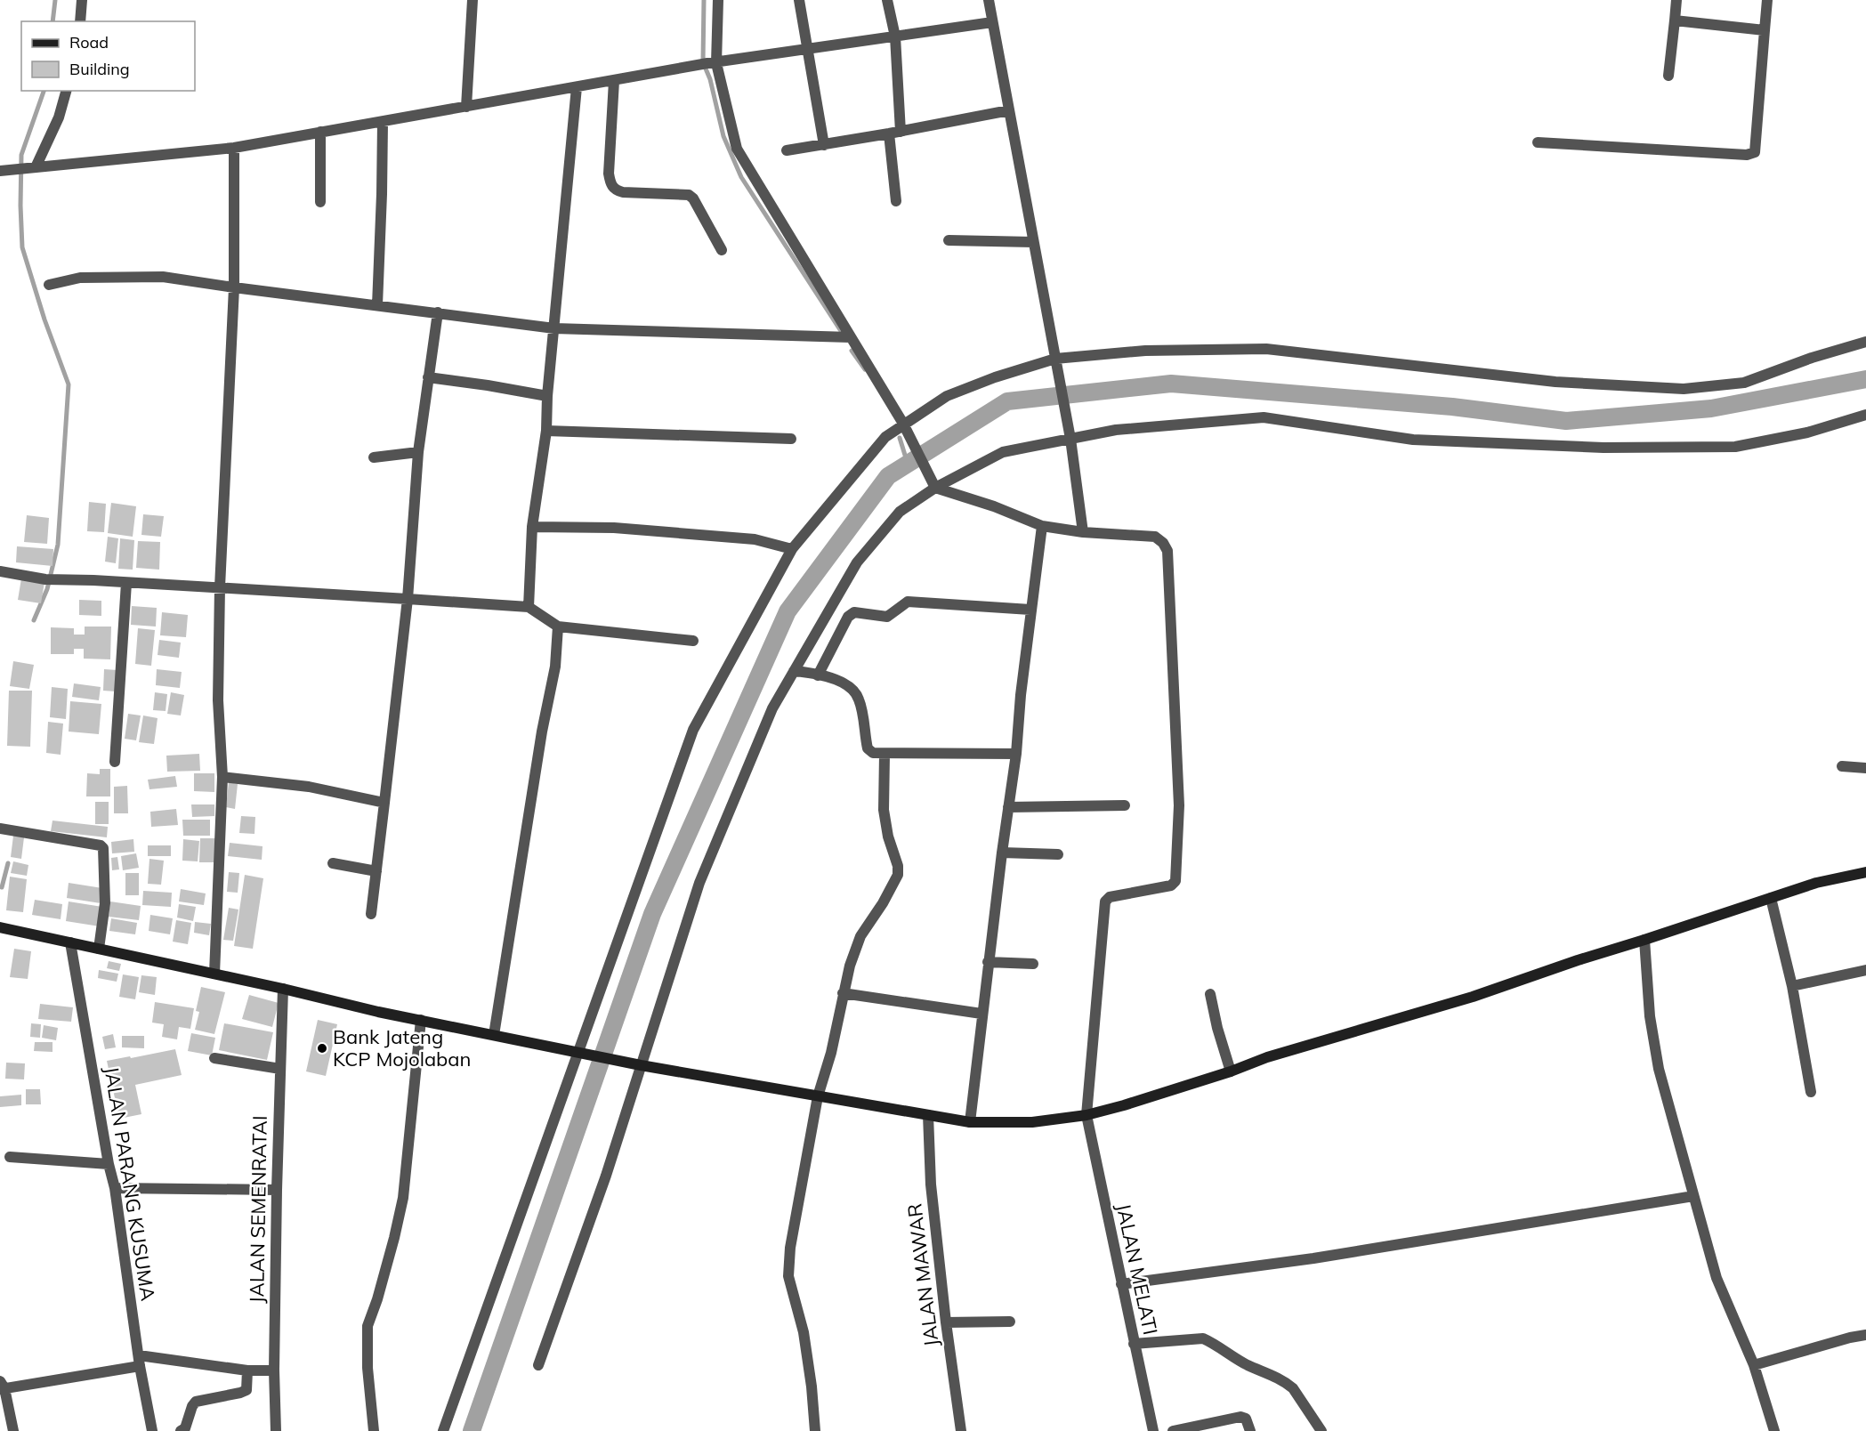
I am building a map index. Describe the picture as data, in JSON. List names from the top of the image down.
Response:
{
  "streets": {
    "street": [
      "JALAN PARANG KUSUMA",
      "JALAN SEMENRATAI",
      "JALAN MELATI",
      "JALAN MAWAR"
    ]
  },
  "places": ["Bank Jateng KCP Mojolaban"],
  "legend": ["Road", "Building"]
}
